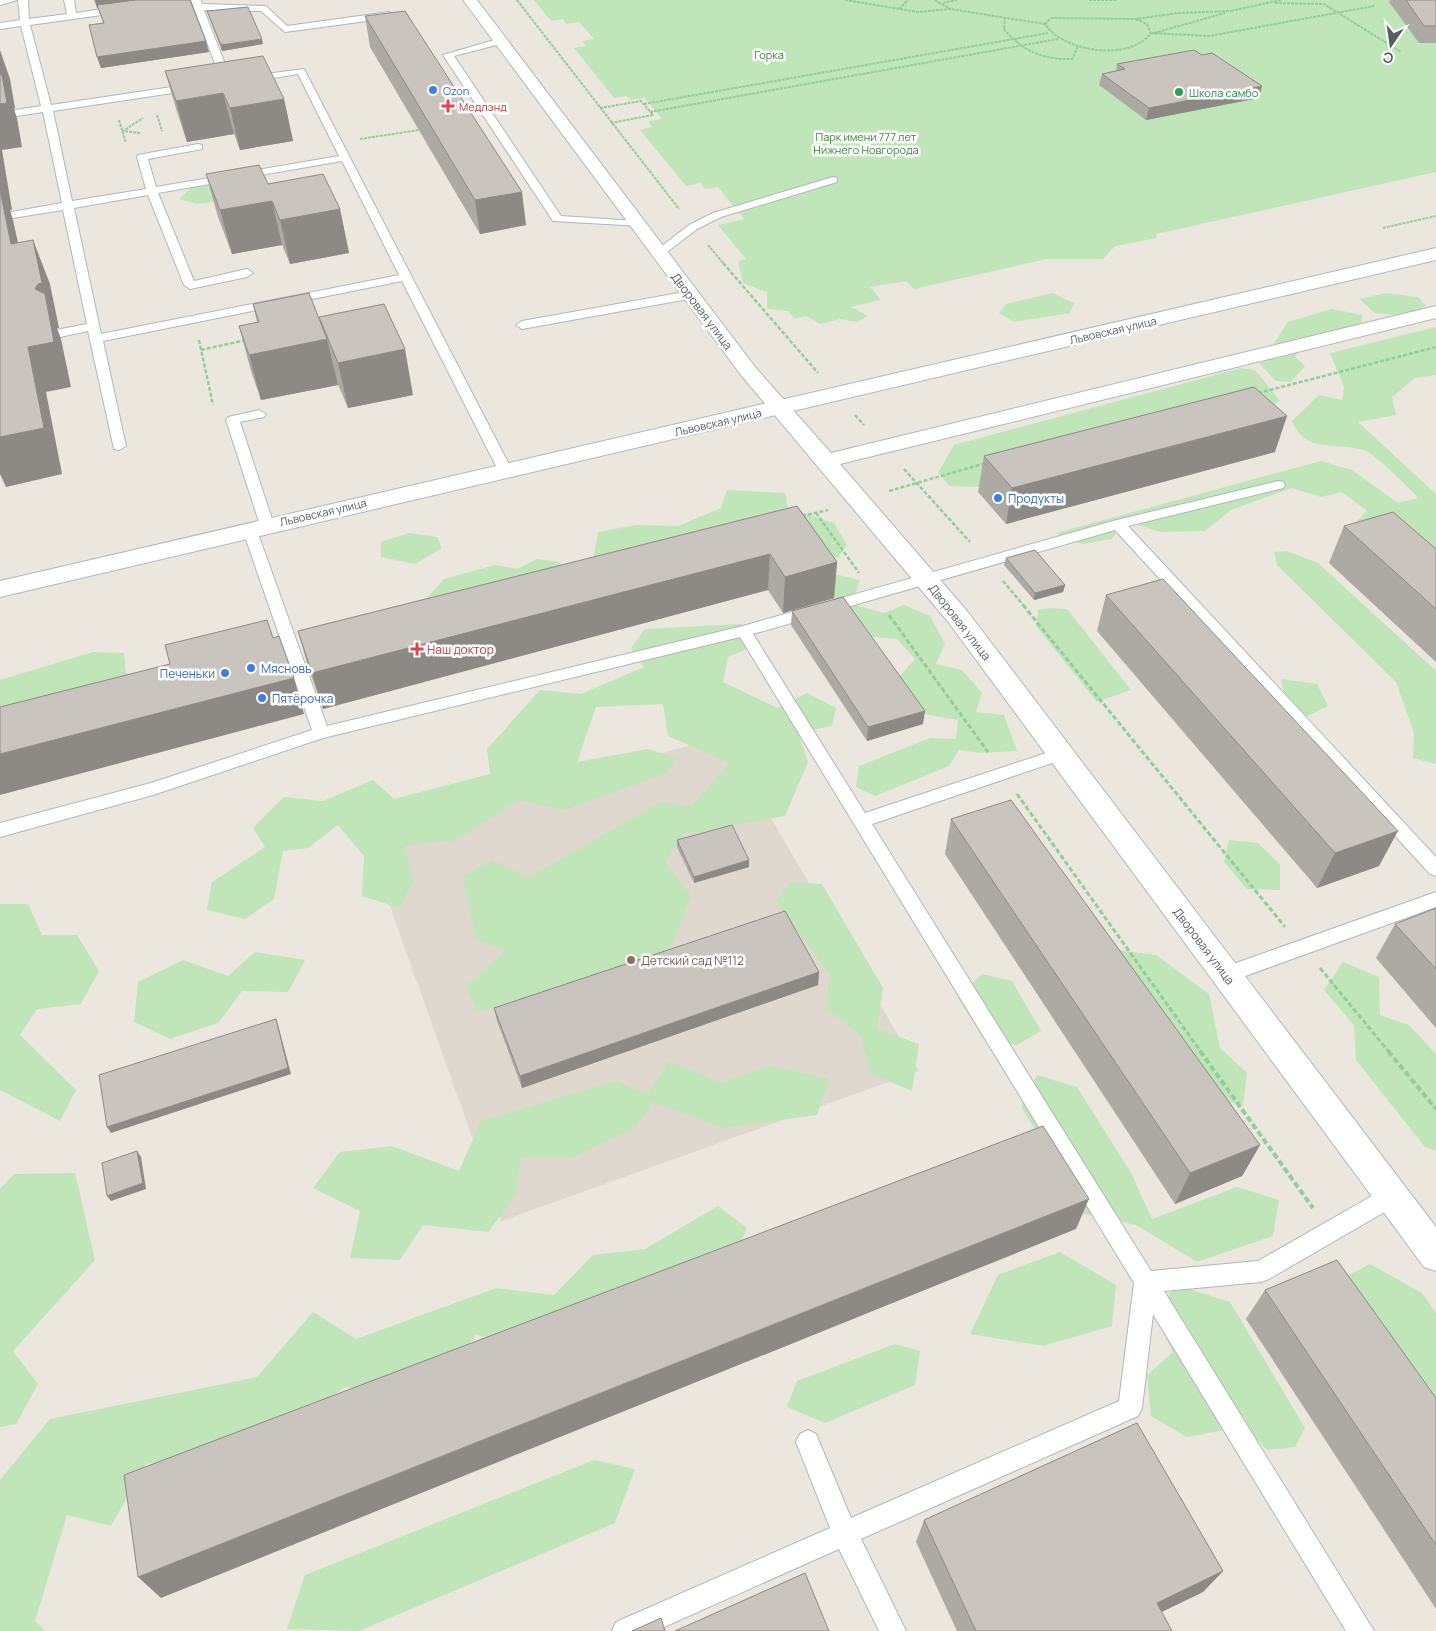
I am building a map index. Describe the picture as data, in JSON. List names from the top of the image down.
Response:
{
  "streets": {
    "street": ["Дворовая улица", "Львовская улица"]
  },
  "crossings": [
    ["Дворовая улица", "Львовская улица"]
  ],
  "parks": ["Горка", "Парк имени 777 лет Нижнего Новгорода"],
  "places": {
    "other": [
      "Ozon",
      "Школа самбо",
      "Продукты",
      "Мясновъ",
      "Печеньки",
      "Пятёрочка",
      "Детский сад №112"
    ],
    "health": ["Медлэнд", "Наш доктор"]
  },
  "north": "bottom"
}
